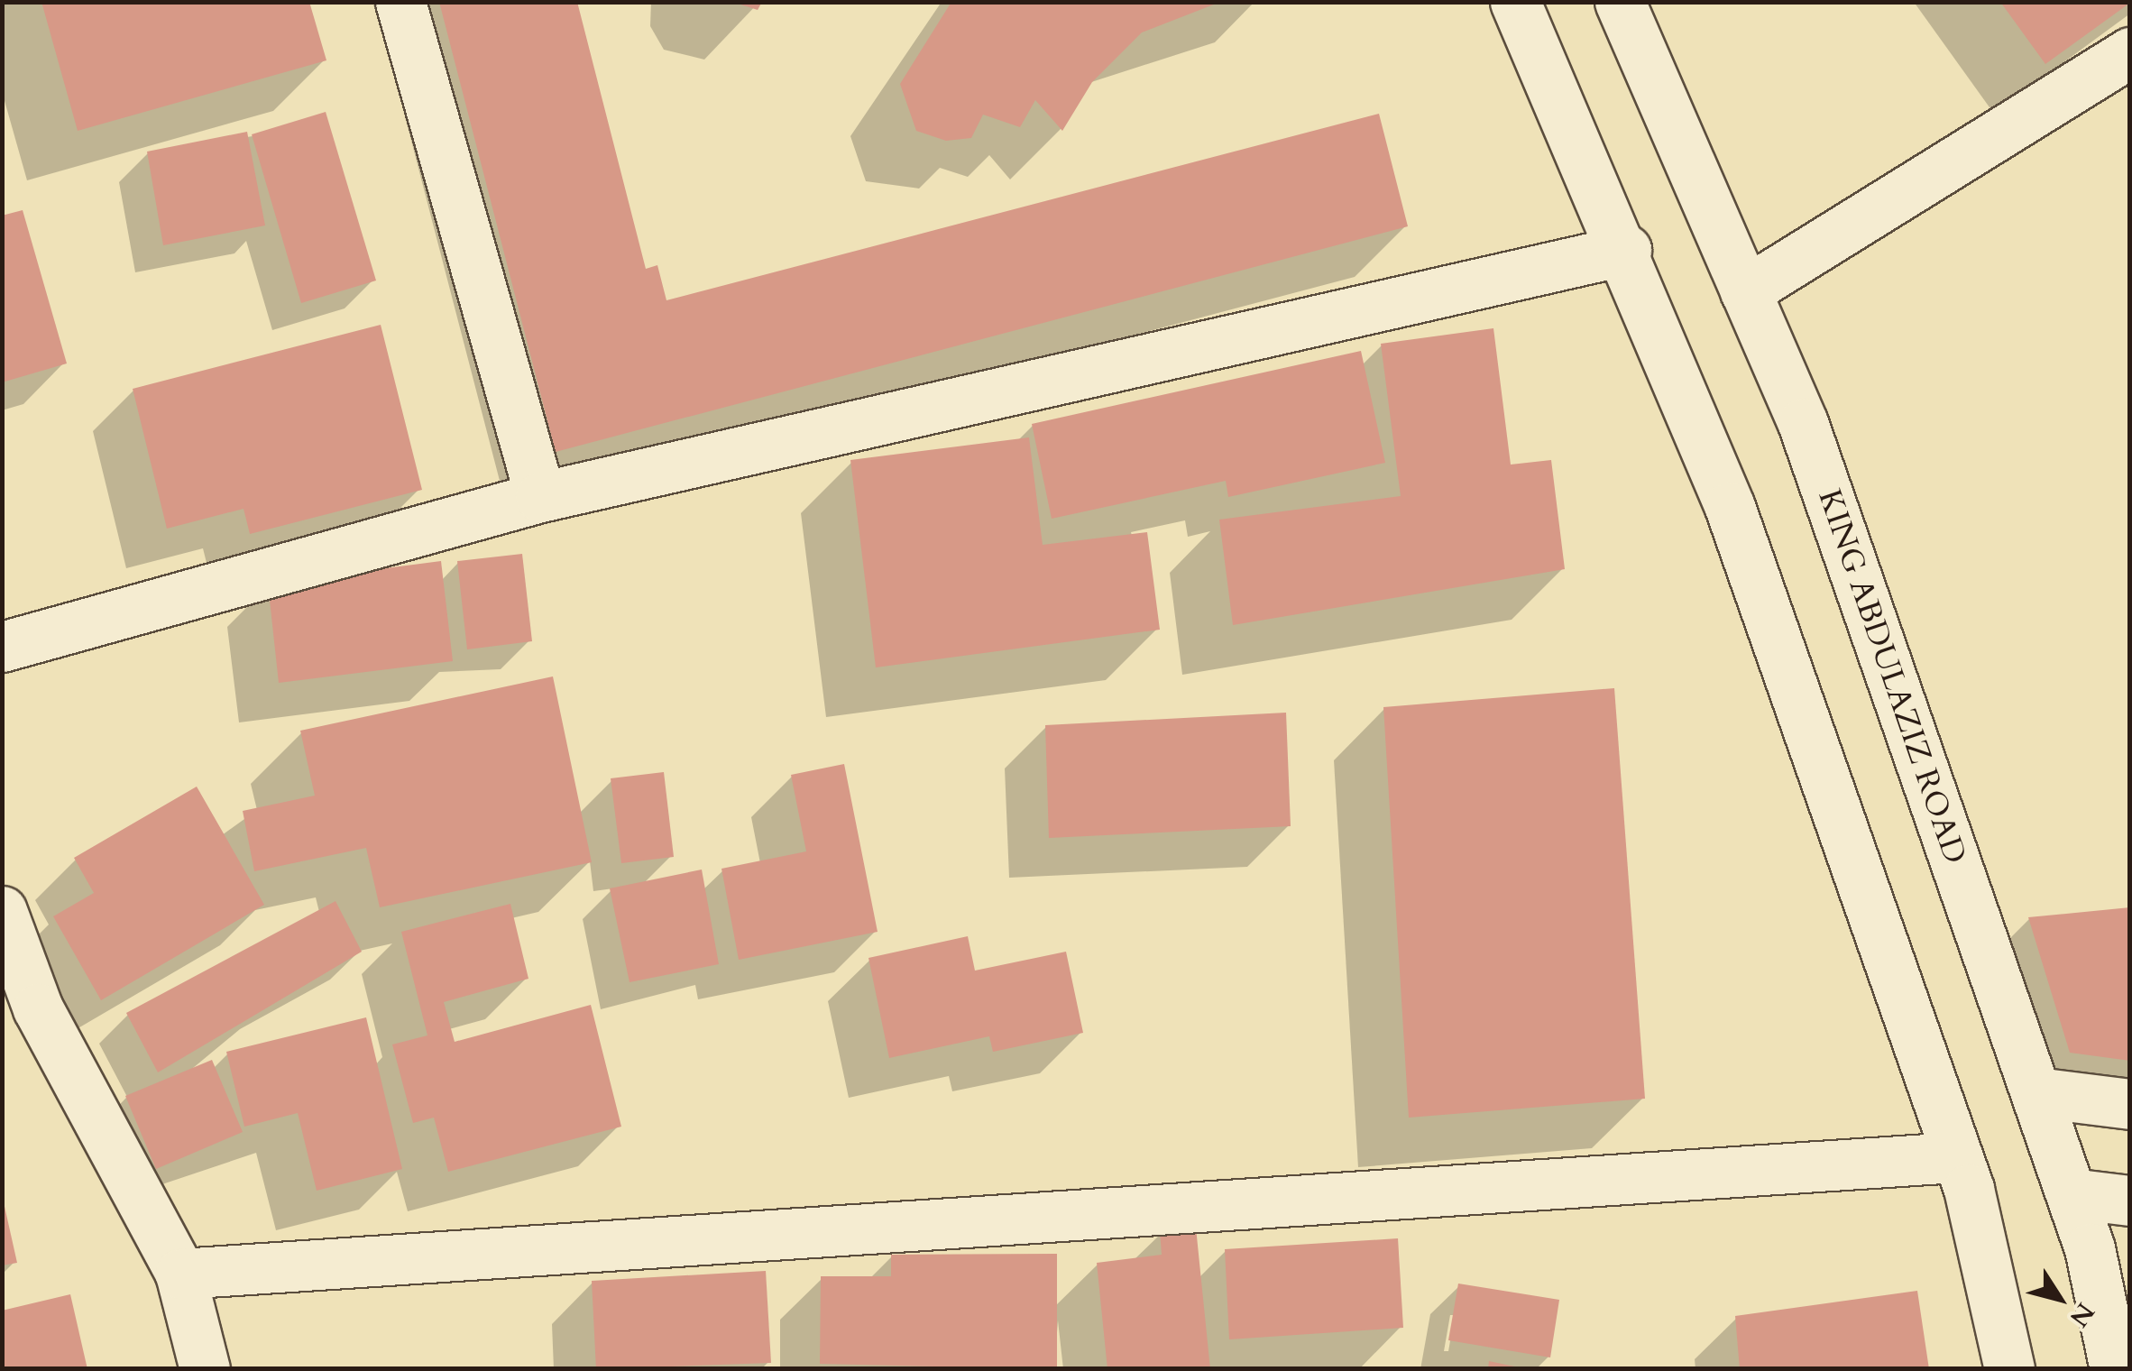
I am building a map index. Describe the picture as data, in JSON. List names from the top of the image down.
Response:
{
  "streets": {
    "street": ["KING ABDULAZIZ ROAD"]
  },
  "north": "bottom right"
}
